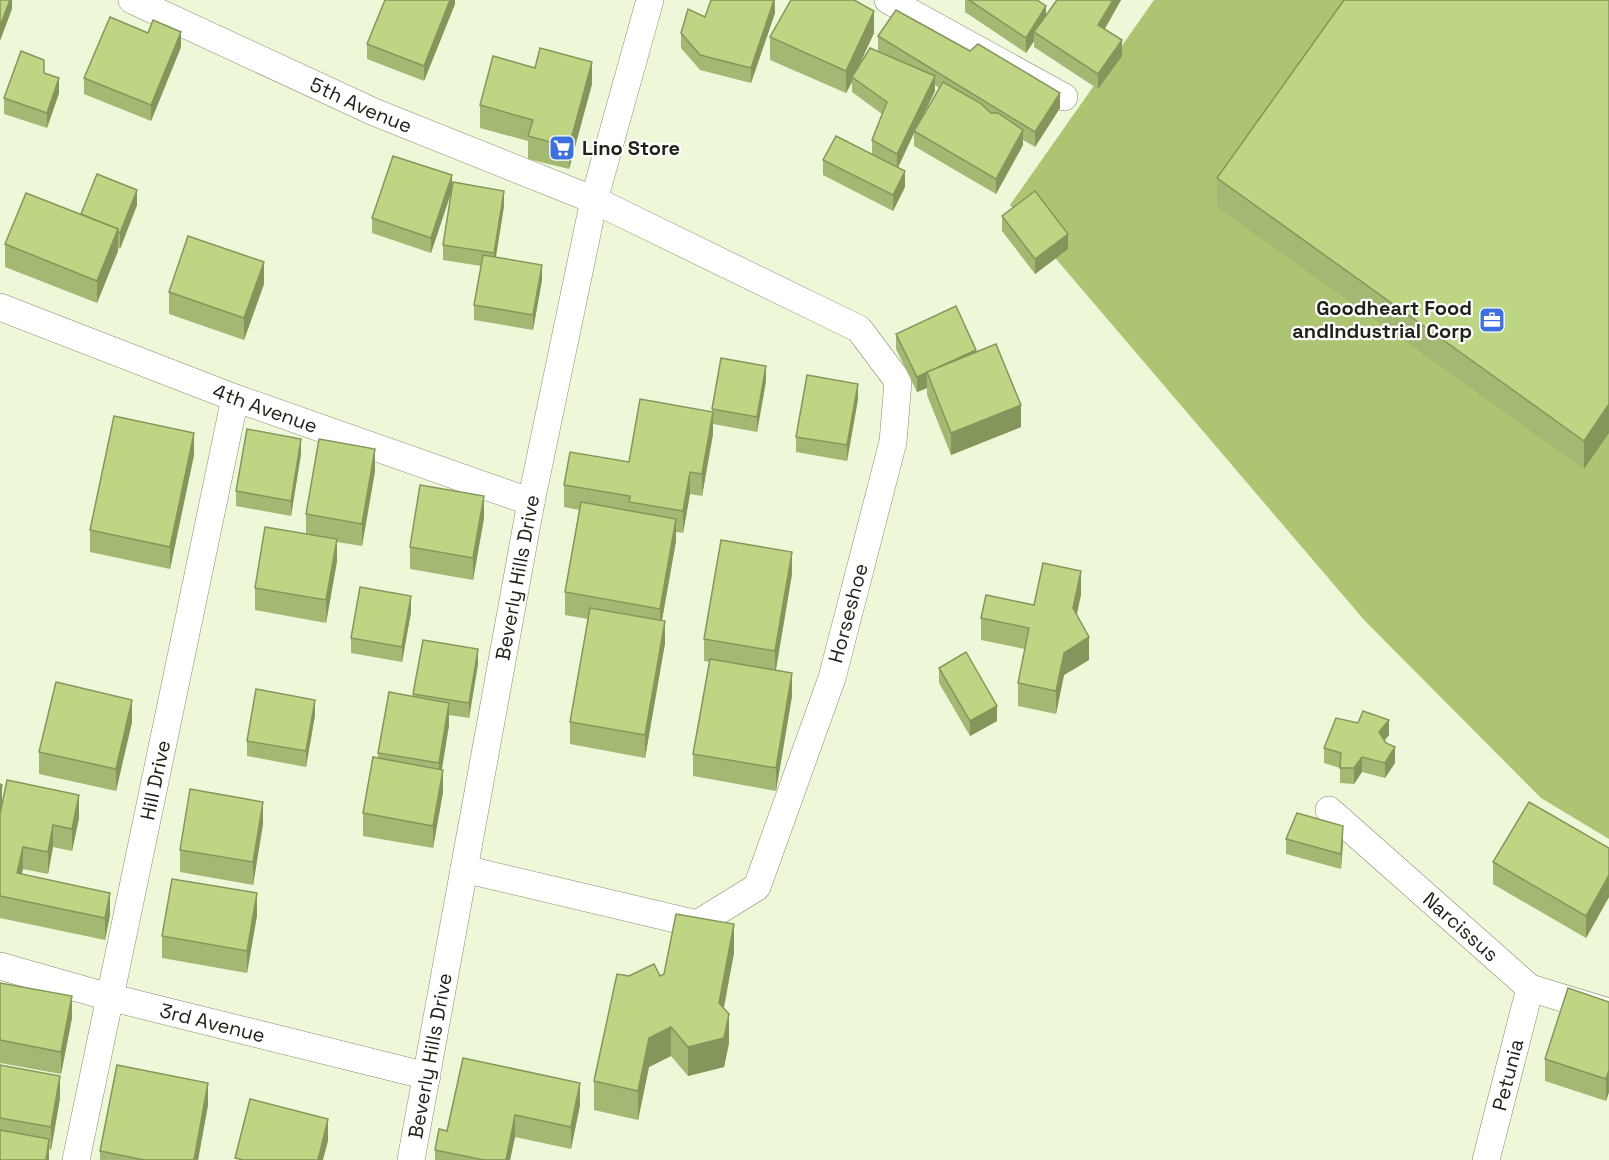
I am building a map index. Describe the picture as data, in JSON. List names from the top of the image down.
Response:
{
  "streets": {
    "street": [
      "5th Avenue",
      "4th Avenue",
      "Beverly Hills Drive",
      "Horseshoe",
      "Hill Drive",
      "Narcissus",
      "3rd Avenue",
      "Petunia"
    ]
  },
  "crossings": [
    ["5th Avenue", "Beverly Hills Drive"],
    ["5th Avenue", "Horseshoe"],
    ["4th Avenue", "Beverly Hills Drive"],
    ["4th Avenue", "Hill Drive"],
    ["Beverly Hills Drive", "Horseshoe"],
    ["Beverly Hills Drive", "3rd Avenue"],
    ["Hill Drive", "3rd Avenue"],
    ["Narcissus", "Petunia"]
  ],
  "places": {
    "supermarket": ["Lino Store"],
    "office": ["Goodheart Food andIndustrial Corp"]
  }
}
